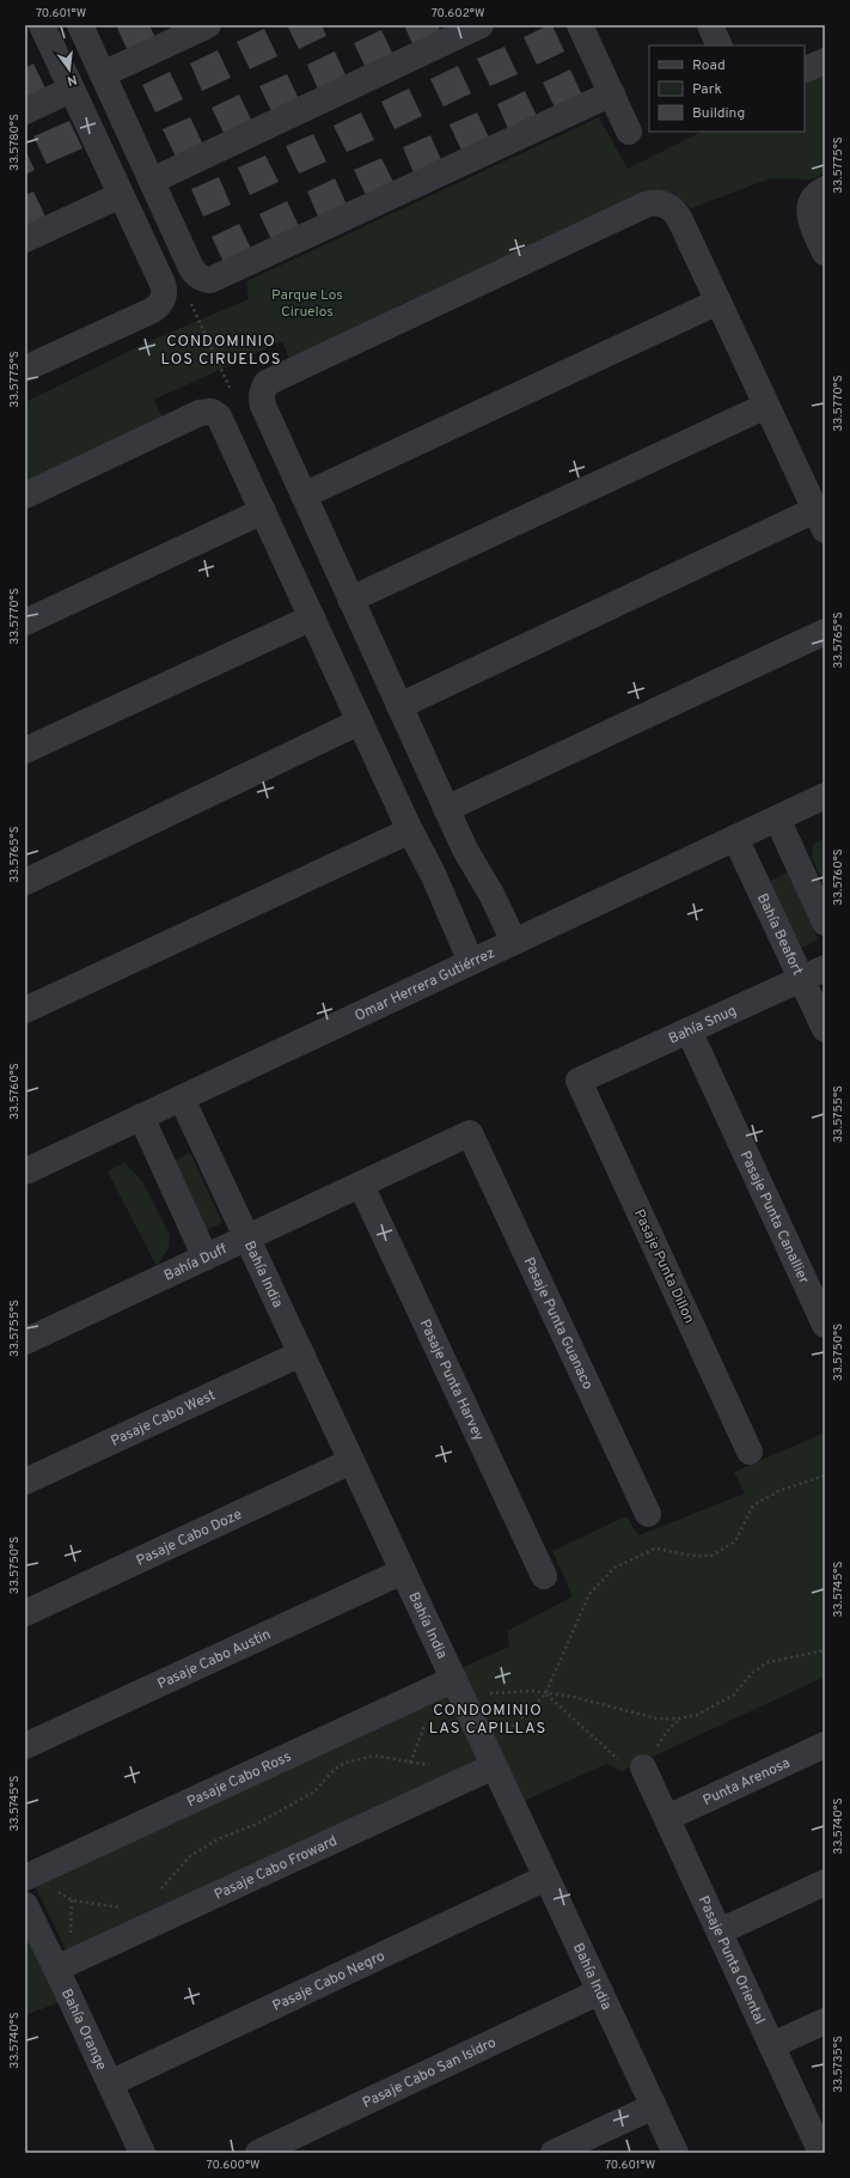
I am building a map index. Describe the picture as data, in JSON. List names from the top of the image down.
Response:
{
  "streets": {
    "street": [
      "Bahía Beafort",
      "Omar Herrera Gutiérrez",
      "Bahía Snug",
      "Pasaje Punta Canallier",
      "Bahía Duff",
      "Pasaje Punta Dillon",
      "Bahía India",
      "Pasaje Punta Guanaco",
      "Pasaje Punta Harvey",
      "Pasaje Cabo West",
      "Pasaje Cabo Doze",
      "Pasaje Cabo Austin",
      "Pasaje Cabo Ross",
      "Punta Arenosa",
      "Pasaje Cabo Froward",
      "Pasaje Punta Oriental",
      "Pasaje Cabo Negro",
      "Bahía Orange",
      "Pasaje Cabo San Isidro"
    ]
  },
  "crossings": [
    ["Bahía Beafort", "Omar Herrera Gutiérrez"],
    ["Bahía Beafort", "Bahía Snug"],
    ["Omar Herrera Gutiérrez", "Bahía India"],
    ["Bahía Snug", "Pasaje Punta Canallier"],
    ["Bahía Snug", "Pasaje Punta Dillon"],
    ["Bahía Duff", "Bahía India"],
    ["Bahía Duff", "Pasaje Punta Guanaco"],
    ["Bahía Duff", "Pasaje Punta Harvey"],
    ["Bahía India", "Pasaje Cabo West"],
    ["Bahía India", "Pasaje Cabo Doze"],
    ["Bahía India", "Pasaje Cabo Austin"],
    ["Bahía India", "Pasaje Cabo Ross"],
    ["Bahía India", "Pasaje Cabo Froward"],
    ["Bahía India", "Pasaje Cabo Negro"],
    ["Bahía India", "Pasaje Cabo San Isidro"],
    ["Punta Arenosa", "Pasaje Punta Oriental"],
    ["Pasaje Cabo Froward", "Bahía Orange"],
    ["Pasaje Cabo Negro", "Bahía Orange"]
  ],
  "districts": ["CONDOMINIO LOS CIRUELOS", "CONDOMINIO LAS CAPILLAS"],
  "parks": ["Parque Los Ciruelos"],
  "legend": ["Road", "Park", "Building"],
  "north": "bottom",
  "coordinates": [
    "70.601°W",
    "70.602°W",
    "33.5780°S",
    "33.5775°S",
    "33.5770°S",
    "33.5765°S",
    "33.5760°S",
    "33.5755°S",
    "33.5750°S",
    "33.5745°S",
    "33.5740°S",
    "33.5735°S",
    "70.600°W"
  ]
}
